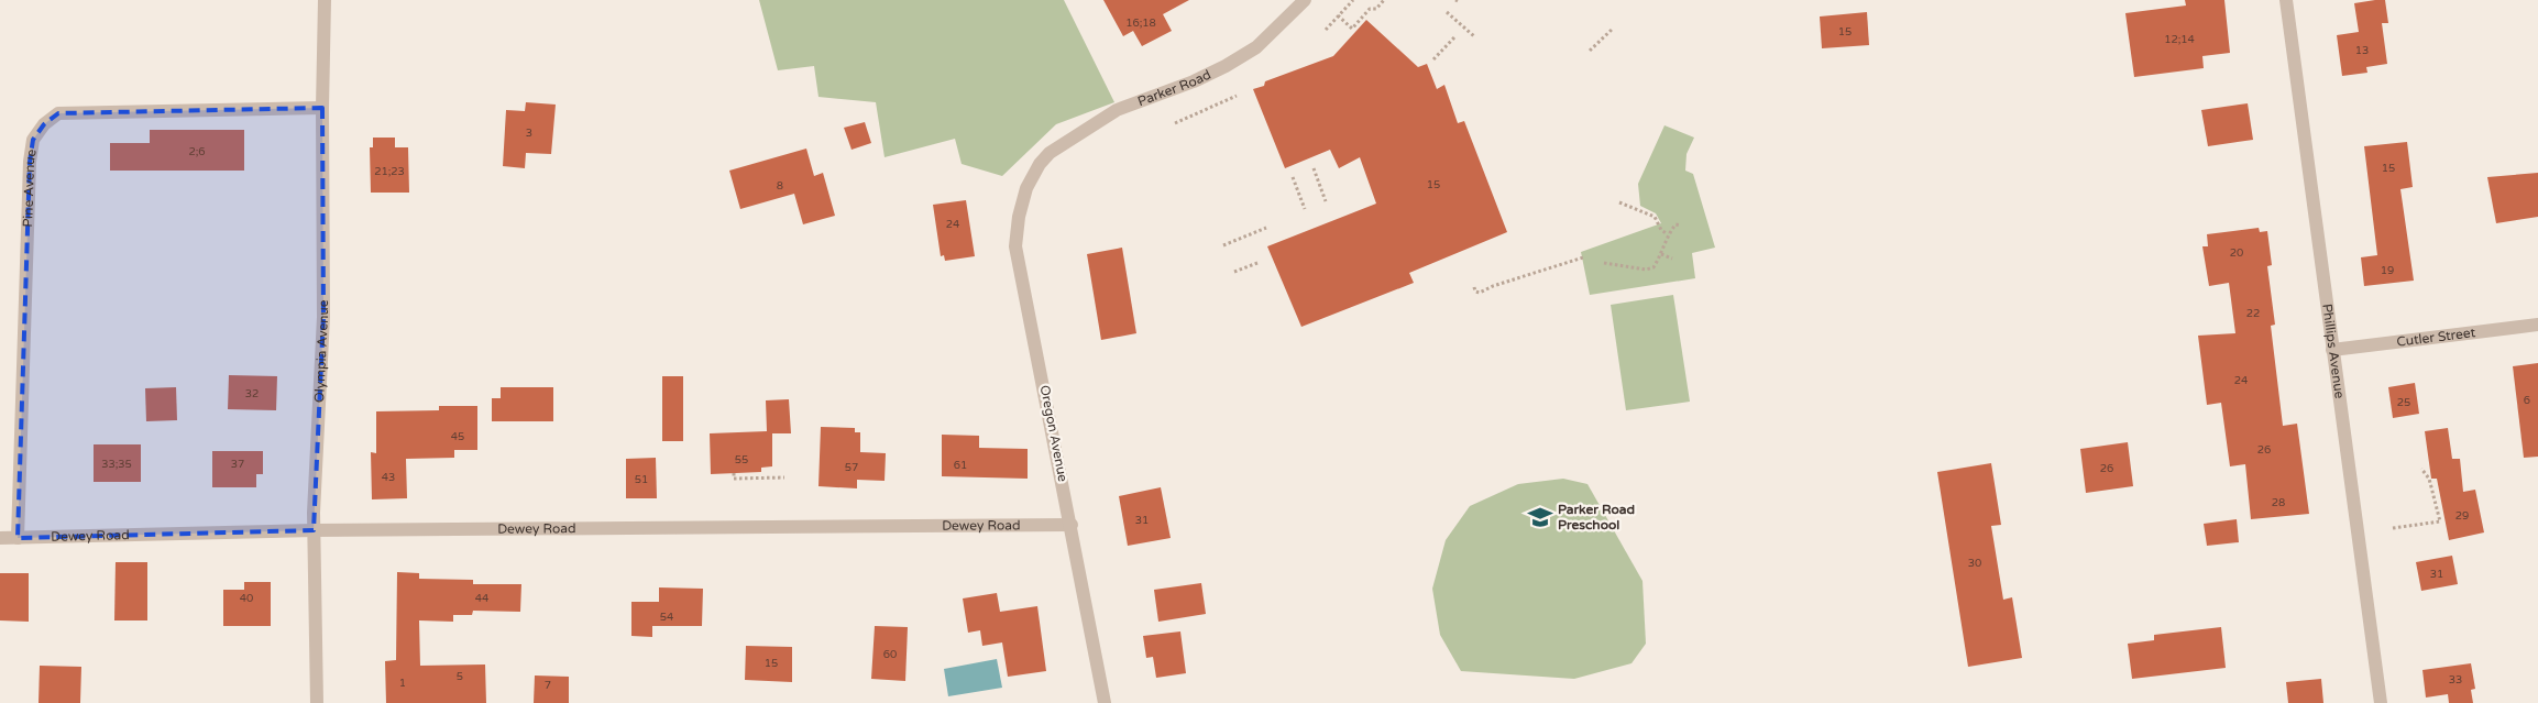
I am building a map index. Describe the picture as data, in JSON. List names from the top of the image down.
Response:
{
  "streets": {
    "street": [
      "Parker Road",
      "Pine Avenue",
      "Cutler Street",
      "Olympia Avenue",
      "Phillips Avenue",
      "Oregon Avenue",
      "Dewey Road"
    ]
  },
  "crossings": [
    ["Parker Road", "Oregon Avenue"],
    ["Pine Avenue", "Olympia Avenue"],
    ["Pine Avenue", "Dewey Road"],
    ["Cutler Street", "Phillips Avenue"],
    ["Olympia Avenue", "Dewey Road"],
    ["Oregon Avenue", "Dewey Road"]
  ],
  "places": {
    "school or university": ["Parker Road Preschool"]
  },
  "house_numbers": [
    "16;18",
    "15",
    "12;14",
    "13",
    "3",
    "2;6",
    "15",
    "21;23",
    "15",
    "8",
    "24",
    "20",
    "19",
    "22",
    "24",
    "32",
    "6",
    "25",
    "45",
    "26",
    "55",
    "33;35",
    "37",
    "61",
    "57",
    "26",
    "43",
    "51",
    "28",
    "29",
    "31",
    "30",
    "31",
    "40",
    "44",
    "54",
    "60",
    "15",
    "5",
    "33",
    "1",
    "7"
  ]
}
